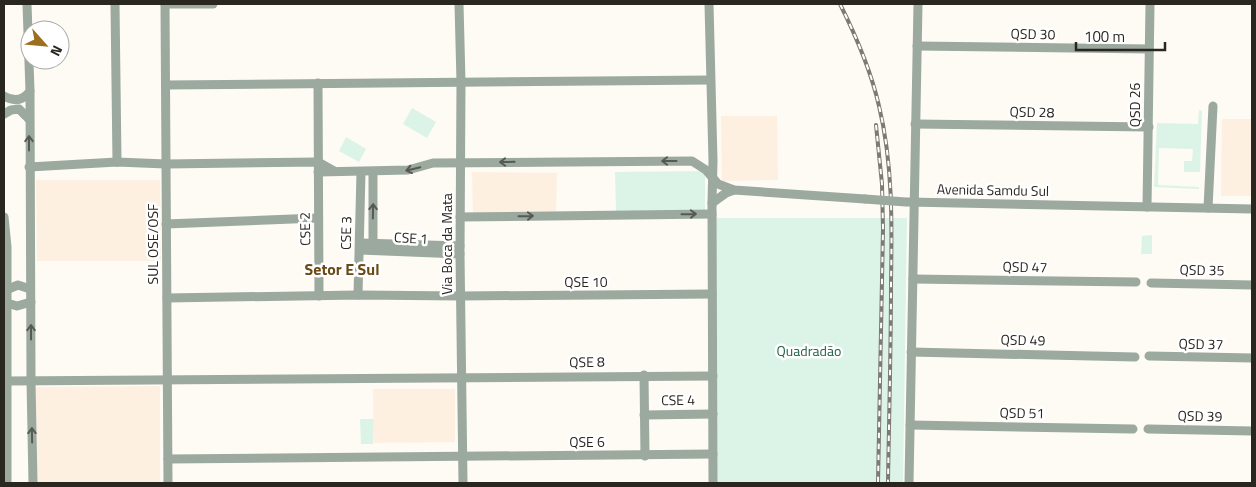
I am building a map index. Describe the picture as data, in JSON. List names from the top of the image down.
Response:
{
  "streets": {
    "street": [
      "QSD 30",
      "QSD 26",
      "QSD 28",
      "Avenida Samdu Sul",
      "CSE 2",
      "CSE 3",
      "CSE 1",
      "SUL OSE/OSF",
      "Via Boca da Mata",
      "QSD 47",
      "QSD 35",
      "QSE 10",
      "QSD 49",
      "QSD 37",
      "QSE 8",
      "CSE 4",
      "QSD 51",
      "QSD 39",
      "QSE 6"
    ]
  },
  "crossings": [
    ["QSD 30", "QSD 26"],
    ["QSD 26", "QSD 28"],
    ["QSD 26", "Avenida Samdu Sul"],
    ["CSE 2", "QSE 10"],
    ["CSE 3", "CSE 1"],
    ["CSE 3", "QSE 10"],
    ["CSE 1", "Via Boca da Mata"],
    ["SUL OSE/OSF", "QSE 10"],
    ["SUL OSE/OSF", "QSE 8"],
    ["SUL OSE/OSF", "QSE 6"],
    ["Via Boca da Mata", "QSE 10"],
    ["Via Boca da Mata", "QSE 8"],
    ["Via Boca da Mata", "QSE 6"]
  ],
  "districts": ["Setor E Sul"],
  "parks": ["Quadradão"],
  "scale_bar": "100 m",
  "north": "bottom right"
}
